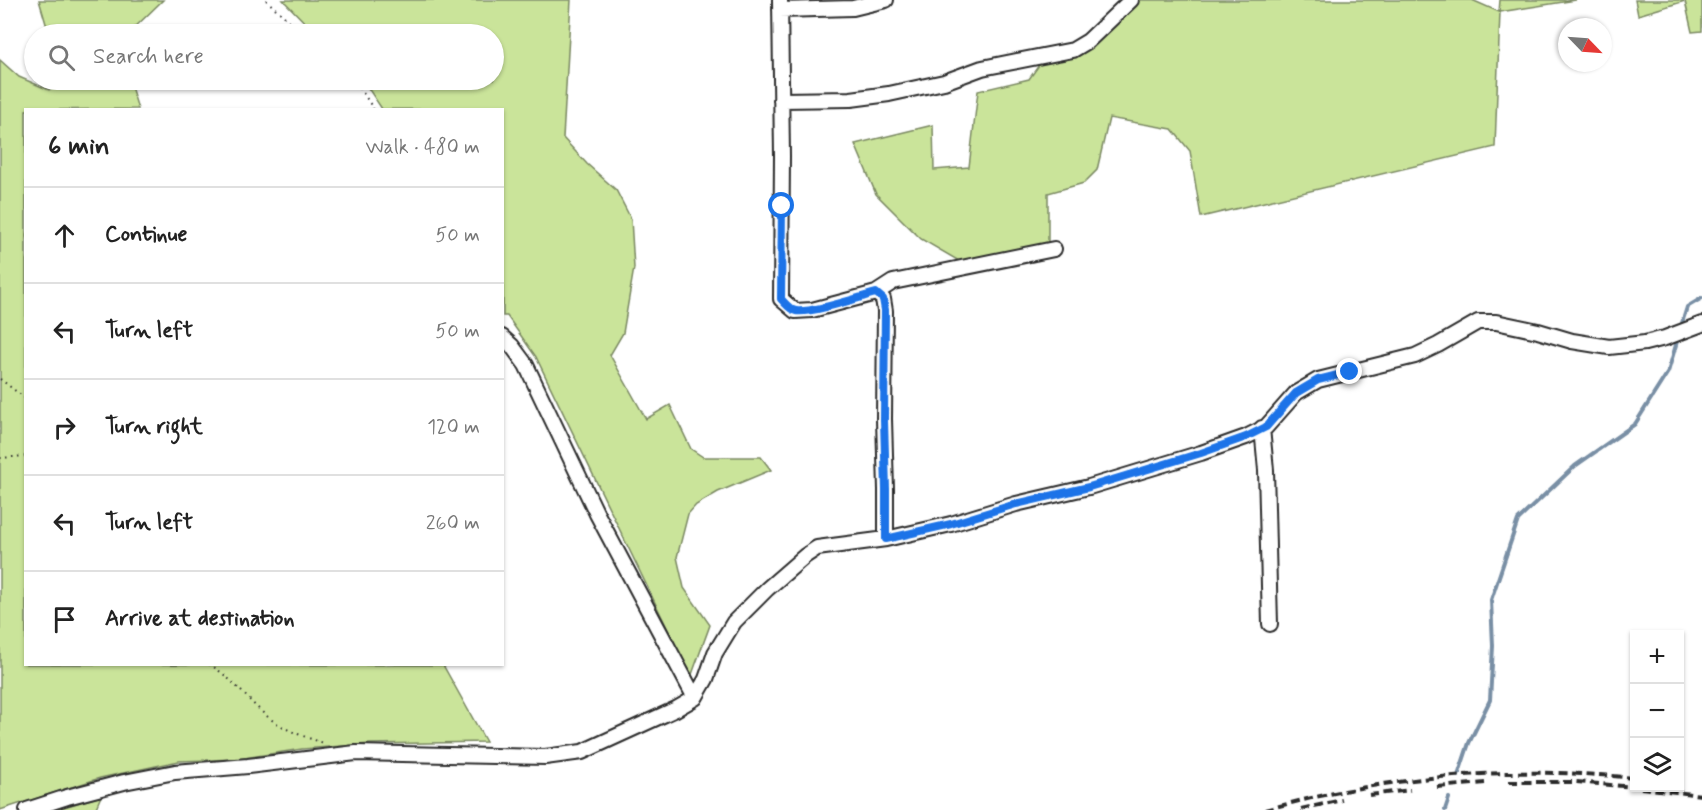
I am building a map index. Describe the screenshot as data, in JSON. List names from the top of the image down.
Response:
{
  "north": "bottom right",
  "page": {
    "search": "Search here",
    "heading": ["6 min", "Walk · 480 m"],
    "list": [
      ["Continue", "50 m"],
      ["Turn left", "50 m"],
      ["Turn right", "120 m"],
      ["Turn left", "260 m"],
      "Arrive at destination"
    ],
    "map_buttons": ["+", "−"]
  }
}
